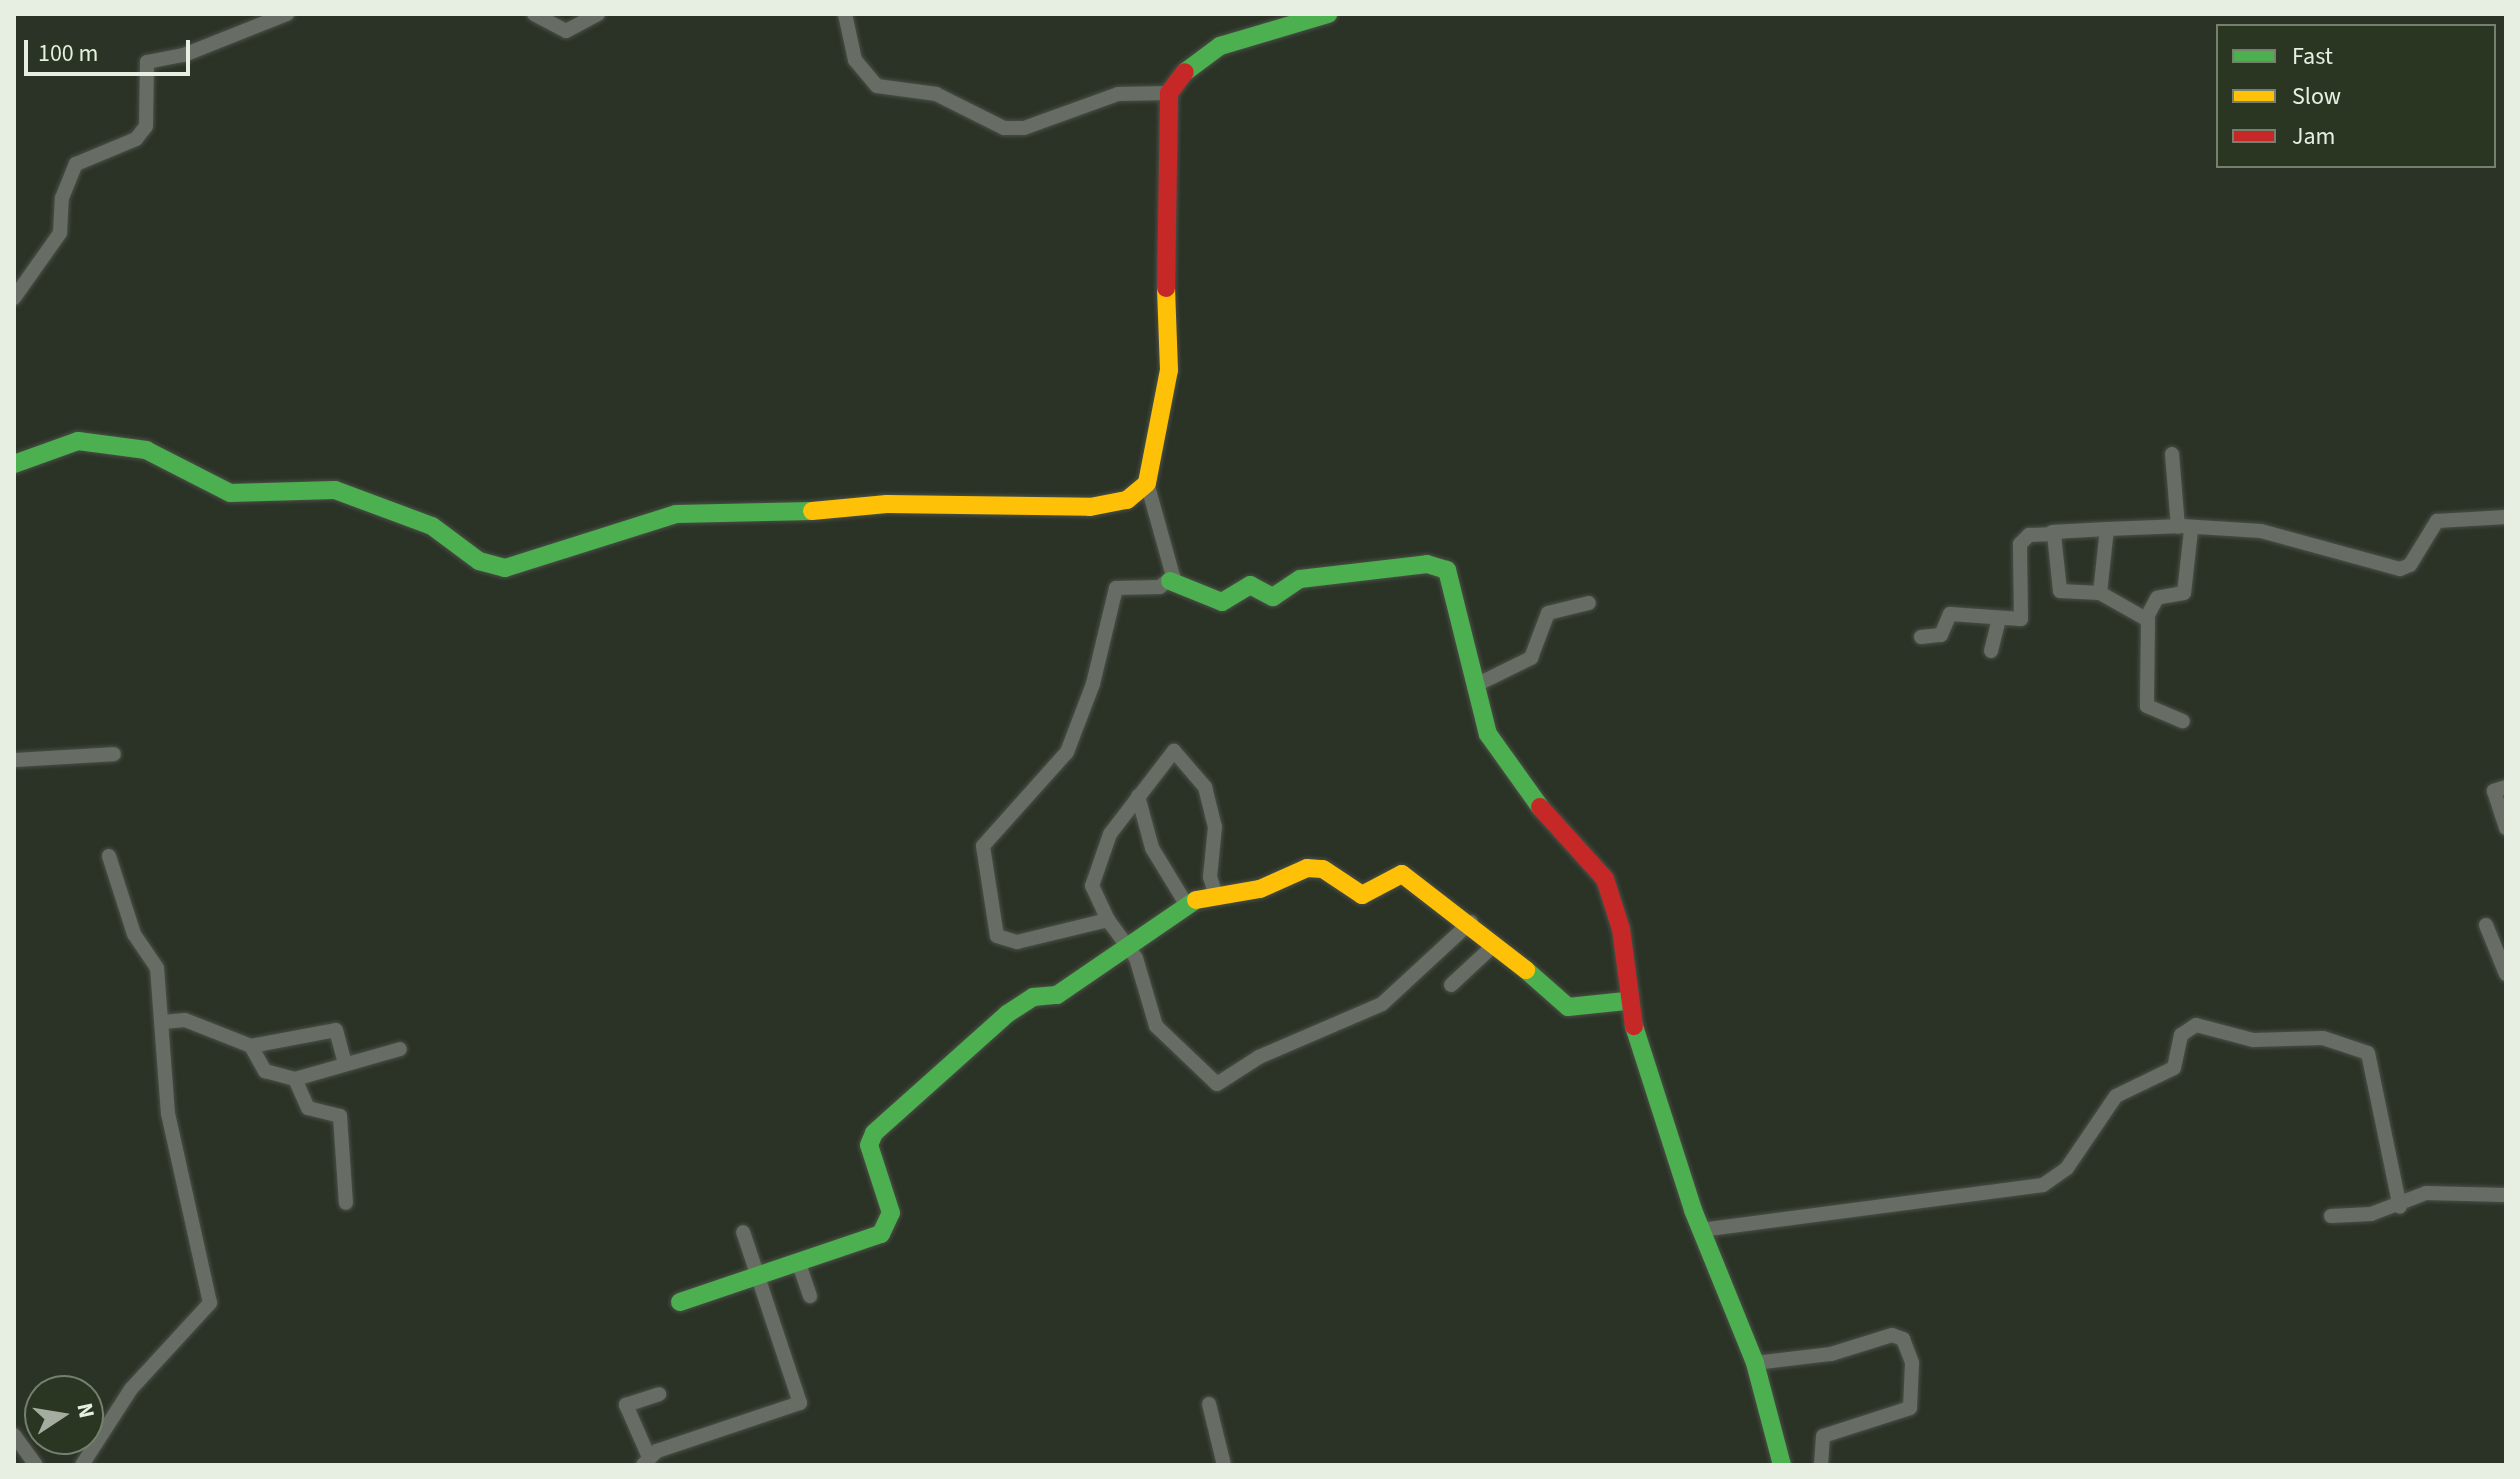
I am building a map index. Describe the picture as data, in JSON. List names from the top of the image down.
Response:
{
  "legend": ["Fast", "Slow", "Jam"],
  "scale_bar": "100 m",
  "north": "right"
}
